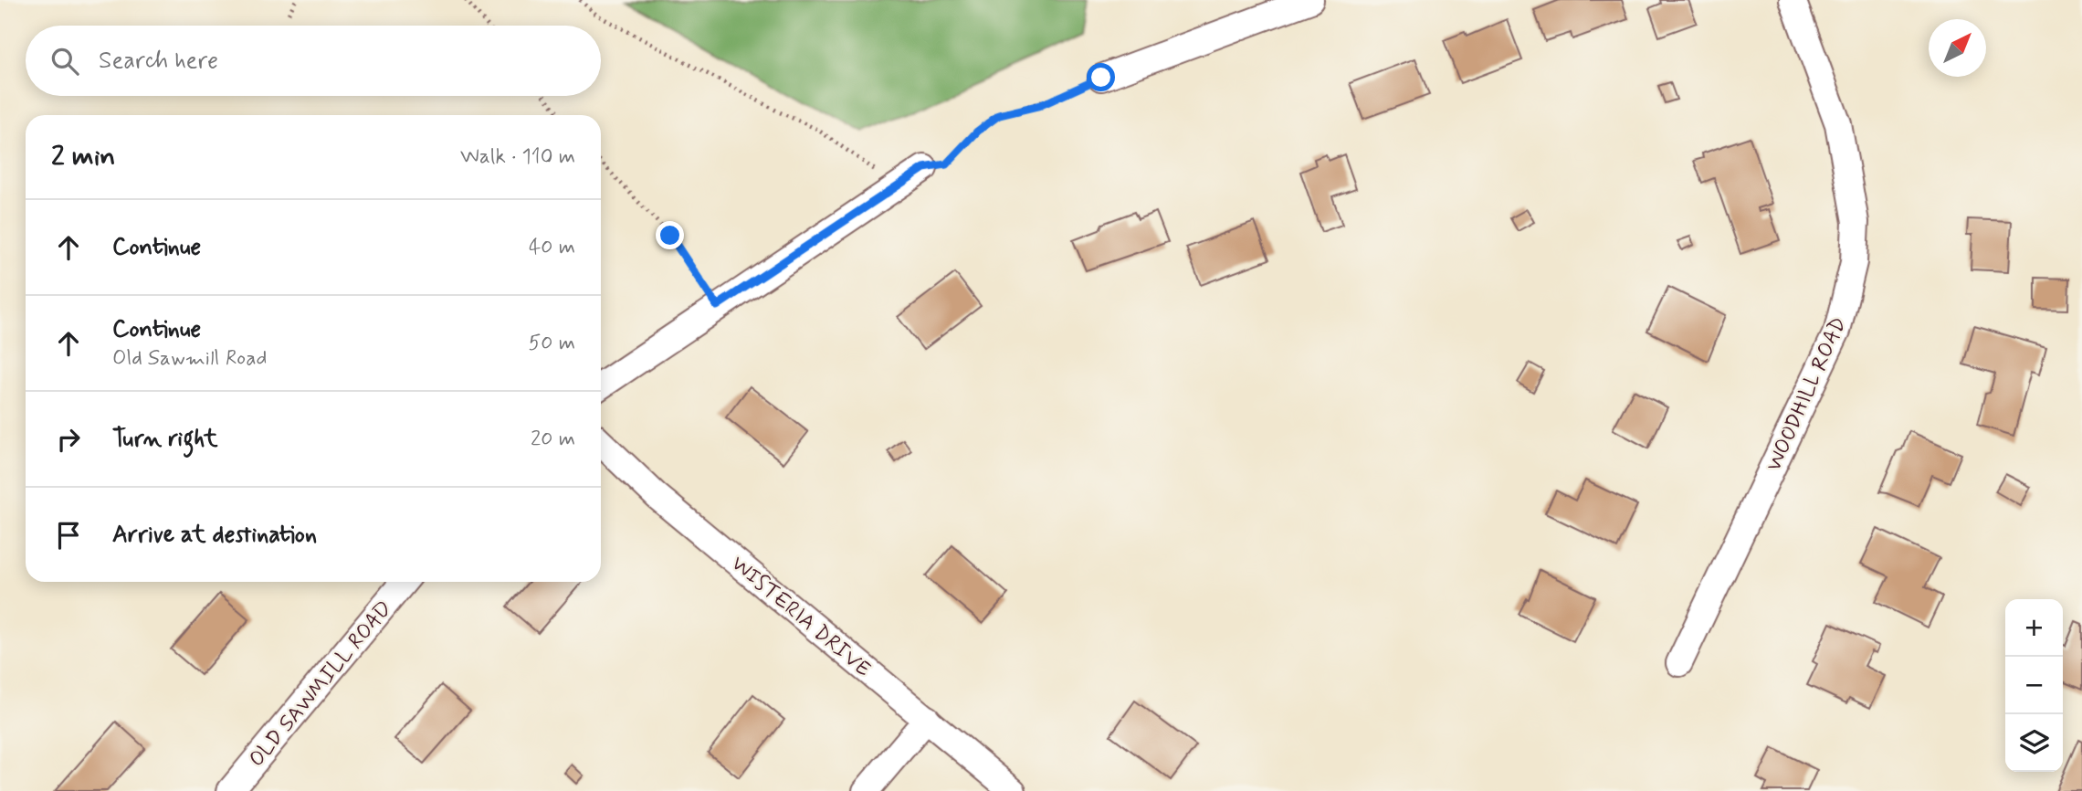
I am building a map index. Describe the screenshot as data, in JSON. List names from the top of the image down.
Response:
{
  "streets": {
    "street": ["WOODHILL ROAD", "WISTERIA DRIVE", "OLD SAWMILL ROAD"]
  },
  "north": "top right",
  "page": {
    "search": "Search here",
    "heading": ["2 min", "Walk · 110 m"],
    "list": [
      ["Continue", "40 m"],
      ["Continue", "Old Sawmill Road", "50 m"],
      ["Turn right", "20 m"],
      "Arrive at destination"
    ],
    "map_buttons": ["+", "−"]
  }
}
